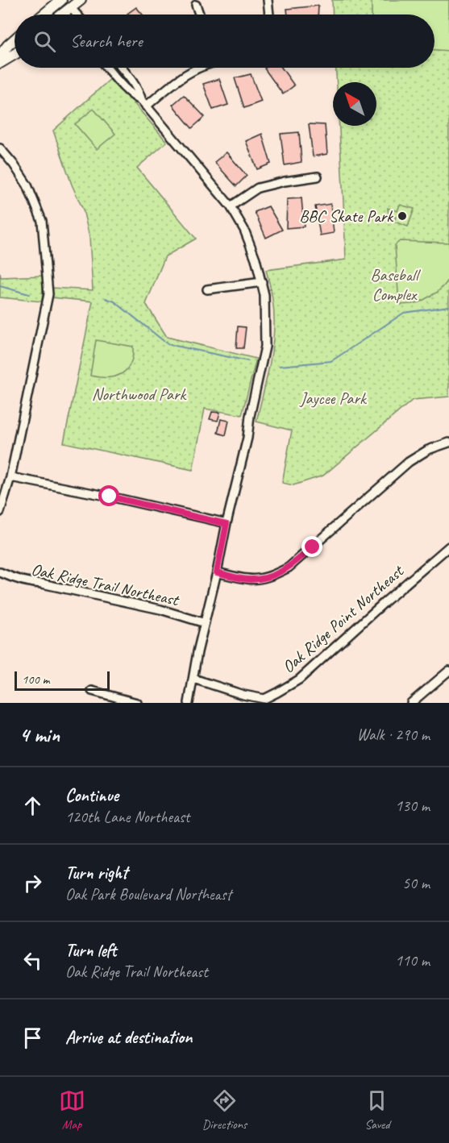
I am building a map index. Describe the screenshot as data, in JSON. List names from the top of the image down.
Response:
{
  "streets": {
    "street": ["Oak Ridge Trail Northeast", "Oak Ridge Point Northeast"]
  },
  "parks": ["Baseball Complex", "Northwood Park", "Jaycee Park"],
  "places": ["BBC Skate Park"],
  "scale_bar": "100 m",
  "north": "top left",
  "page": {
    "search": "Search here",
    "scale": "100 m",
    "heading": ["4 min", "Walk · 290 m"],
    "list": [
      ["Continue", "120th Lane Northeast", "130 m"],
      ["Turn right", "Oak Park Boulevard Northeast", "50 m"],
      ["Turn left", "Oak Ridge Trail Northeast", "110 m"],
      "Arrive at destination"
    ],
    "nav": ["Map", "Directions", "Saved"]
  }
}
